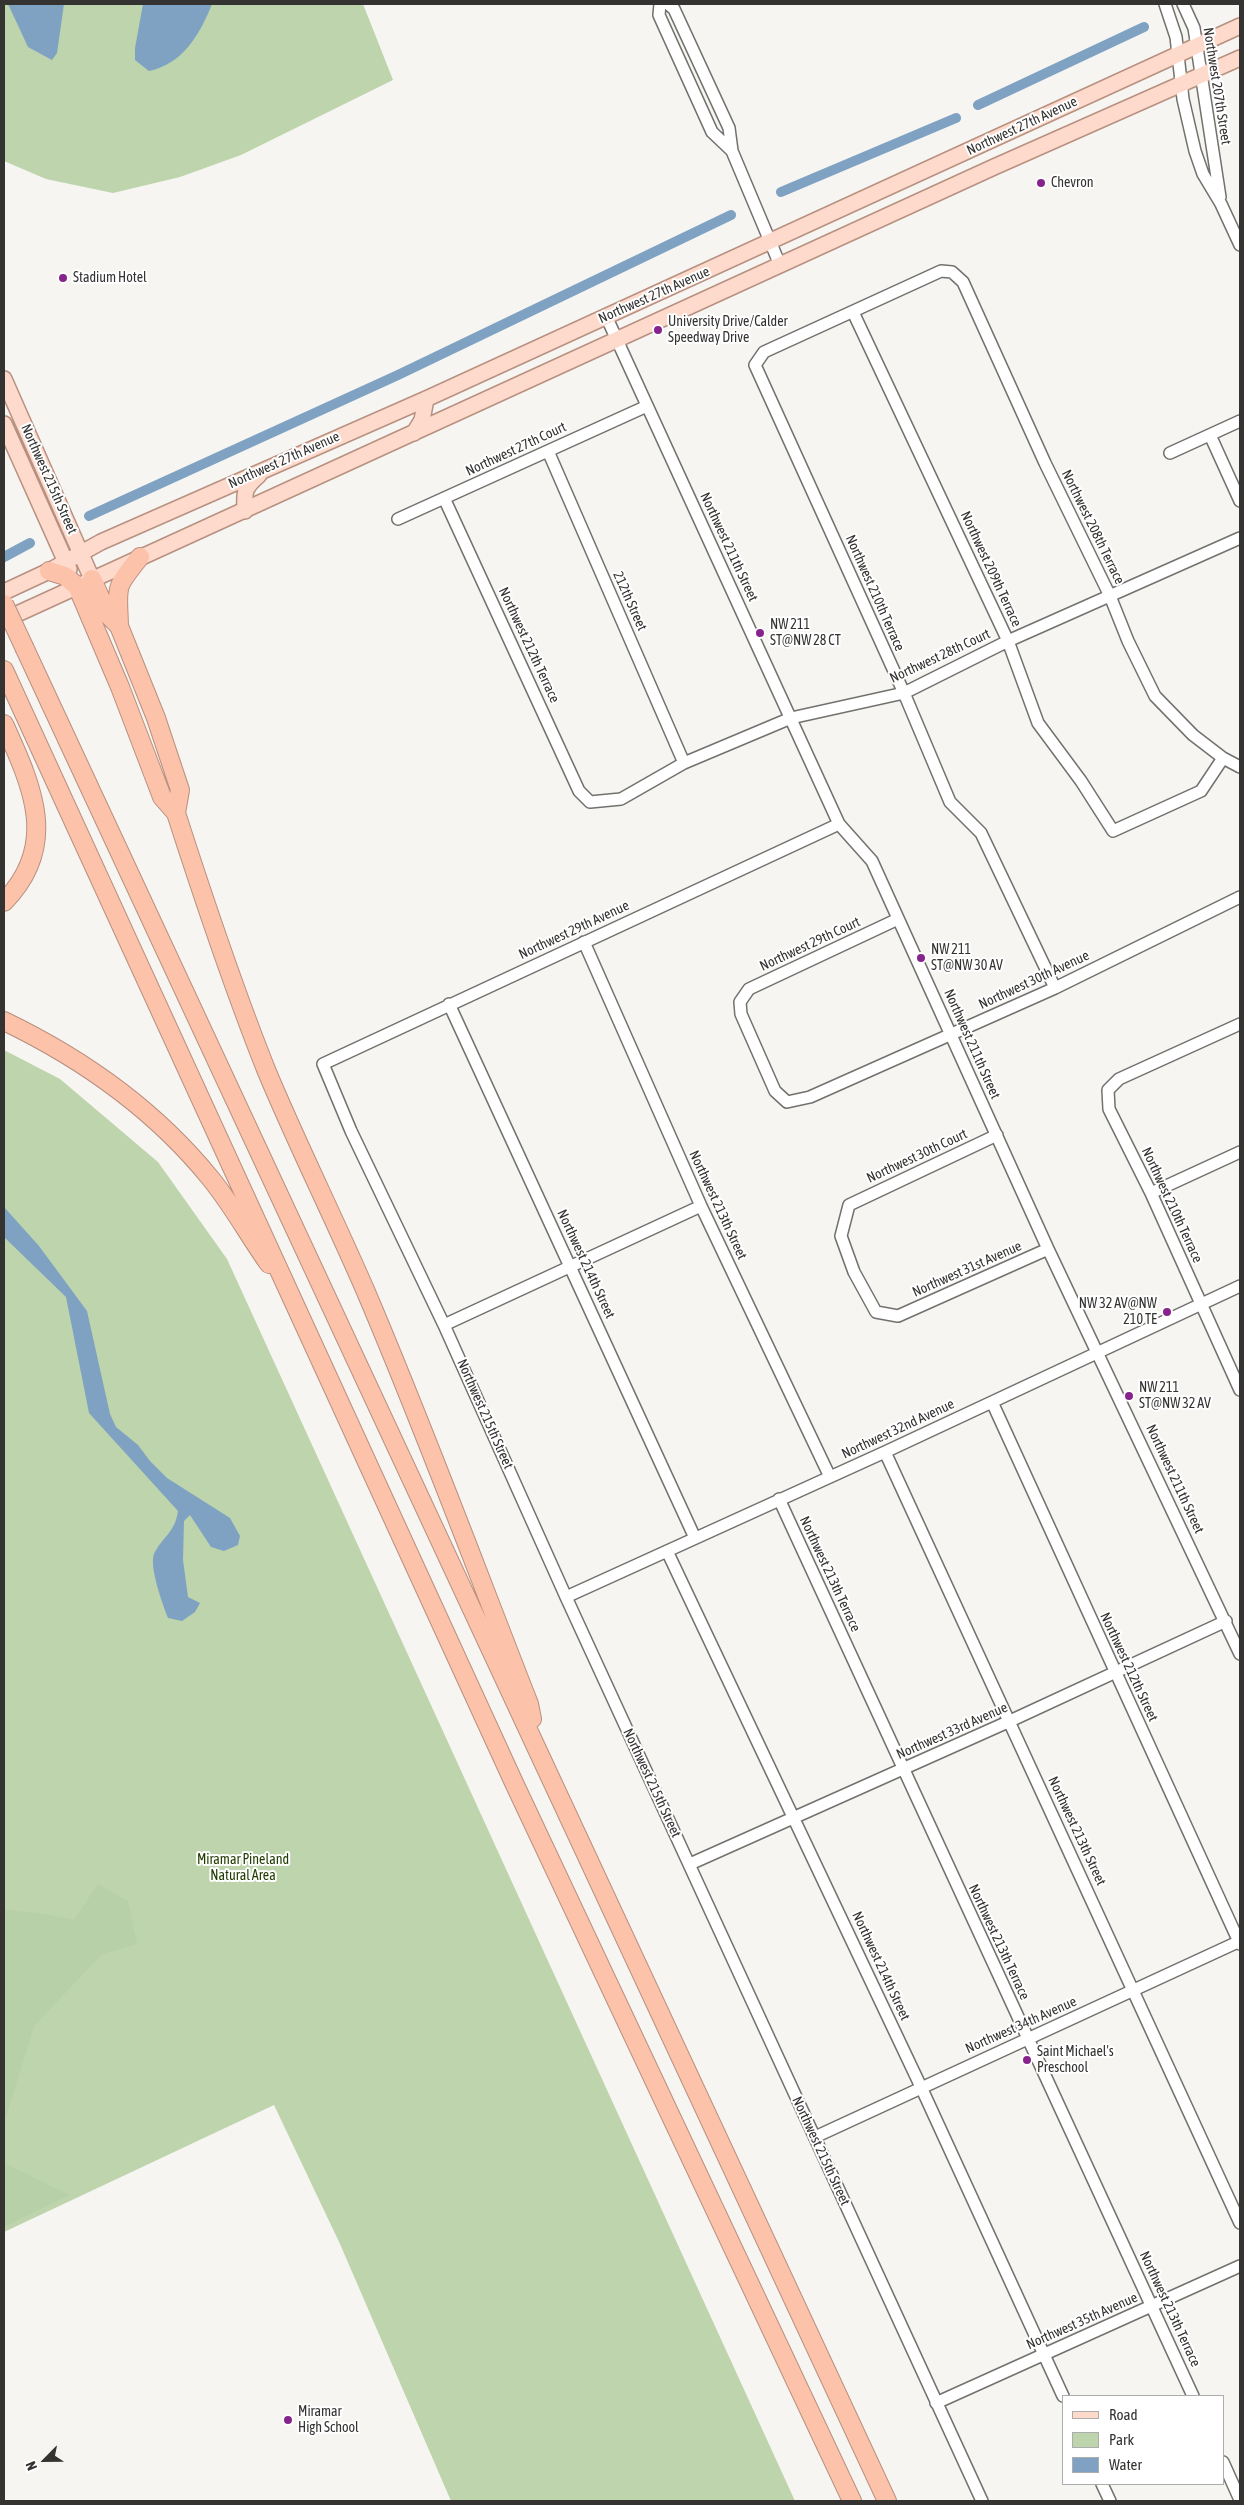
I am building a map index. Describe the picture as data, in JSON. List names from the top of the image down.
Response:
{
  "streets": {
    "main road": ["Northwest 27th Avenue", "Northwest 215th Street"],
    "street": [
      "Northwest 207th Street",
      "Northwest 27th Court",
      "Northwest 208th Terrace",
      "Northwest 211th Street",
      "Northwest 209th Terrace",
      "Northwest 210th Terrace",
      "212th Street",
      "Northwest 212th Terrace",
      "Northwest 28th Court",
      "Northwest 29th Avenue",
      "Northwest 29th Court",
      "Northwest 30th Avenue",
      "Northwest 30th Court",
      "Northwest 213th Street",
      "Northwest 214th Street",
      "Northwest 31st Avenue",
      "Northwest 32nd Avenue",
      "Northwest 213th Terrace",
      "Northwest 212th Street",
      "Northwest 33rd Avenue",
      "Northwest 34th Avenue",
      "Northwest 35th Avenue"
    ]
  },
  "crossings": [
    ["Northwest 207th Street", "Northwest 27th Avenue"],
    ["Northwest 27th Avenue", "Northwest 215th Street"],
    ["Northwest 27th Avenue", "Northwest 211th Street"],
    ["Northwest 27th Court", "Northwest 211th Street"],
    ["Northwest 27th Court", "212th Street"],
    ["Northwest 27th Court", "Northwest 212th Terrace"],
    ["Northwest 215th Street", "Northwest 29th Avenue"],
    ["Northwest 215th Street", "Northwest 32nd Avenue"],
    ["Northwest 215th Street", "Northwest 33rd Avenue"],
    ["Northwest 215th Street", "Northwest 34th Avenue"],
    ["Northwest 215th Street", "Northwest 35th Avenue"],
    ["Northwest 208th Terrace", "Northwest 209th Terrace"],
    ["Northwest 208th Terrace", "Northwest 210th Terrace"],
    ["Northwest 208th Terrace", "Northwest 28th Court"],
    ["Northwest 211th Street", "Northwest 28th Court"],
    ["Northwest 211th Street", "Northwest 29th Avenue"],
    ["Northwest 211th Street", "Northwest 29th Court"],
    ["Northwest 211th Street", "Northwest 30th Avenue"],
    ["Northwest 211th Street", "Northwest 30th Court"],
    ["Northwest 211th Street", "Northwest 31st Avenue"],
    ["Northwest 211th Street", "Northwest 32nd Avenue"],
    ["Northwest 211th Street", "Northwest 33rd Avenue"],
    ["Northwest 209th Terrace", "Northwest 210th Terrace"],
    ["Northwest 209th Terrace", "Northwest 28th Court"],
    ["Northwest 210th Terrace", "Northwest 28th Court"],
    ["Northwest 210th Terrace", "Northwest 30th Avenue"],
    ["Northwest 210th Terrace", "Northwest 32nd Avenue"],
    ["212th Street", "Northwest 28th Court"],
    ["Northwest 212th Terrace", "Northwest 28th Court"],
    ["Northwest 29th Avenue", "Northwest 213th Street"],
    ["Northwest 29th Avenue", "Northwest 214th Street"],
    ["Northwest 29th Court", "Northwest 30th Avenue"],
    ["Northwest 30th Court", "Northwest 31st Avenue"],
    ["Northwest 213th Street", "Northwest 32nd Avenue"],
    ["Northwest 213th Street", "Northwest 33rd Avenue"],
    ["Northwest 213th Street", "Northwest 34th Avenue"],
    ["Northwest 214th Street", "Northwest 32nd Avenue"],
    ["Northwest 214th Street", "Northwest 33rd Avenue"],
    ["Northwest 214th Street", "Northwest 34th Avenue"],
    ["Northwest 214th Street", "Northwest 35th Avenue"],
    ["Northwest 32nd Avenue", "Northwest 213th Terrace"],
    ["Northwest 32nd Avenue", "Northwest 212th Street"],
    ["Northwest 213th Terrace", "Northwest 33rd Avenue"],
    ["Northwest 213th Terrace", "Northwest 34th Avenue"],
    ["Northwest 213th Terrace", "Northwest 35th Avenue"],
    ["Northwest 212th Street", "Northwest 33rd Avenue"],
    ["Northwest 212th Street", "Northwest 34th Avenue"]
  ],
  "parks": ["Miramar Pineland Natural Area"],
  "places": [
    "Chevron",
    "Stadium Hotel",
    "University Drive/Calder Speedway Drive",
    "NW 211 ST@NW 28 CT",
    "NW 211 ST@NW 30 AV",
    "NW 32 AV@NW 210 TE",
    "NW 211 ST@NW 32 AV",
    "Saint Michael's Preschool",
    "Miramar High School"
  ],
  "legend": ["Road", "Park", "Water"],
  "north": "bottom left"
}
